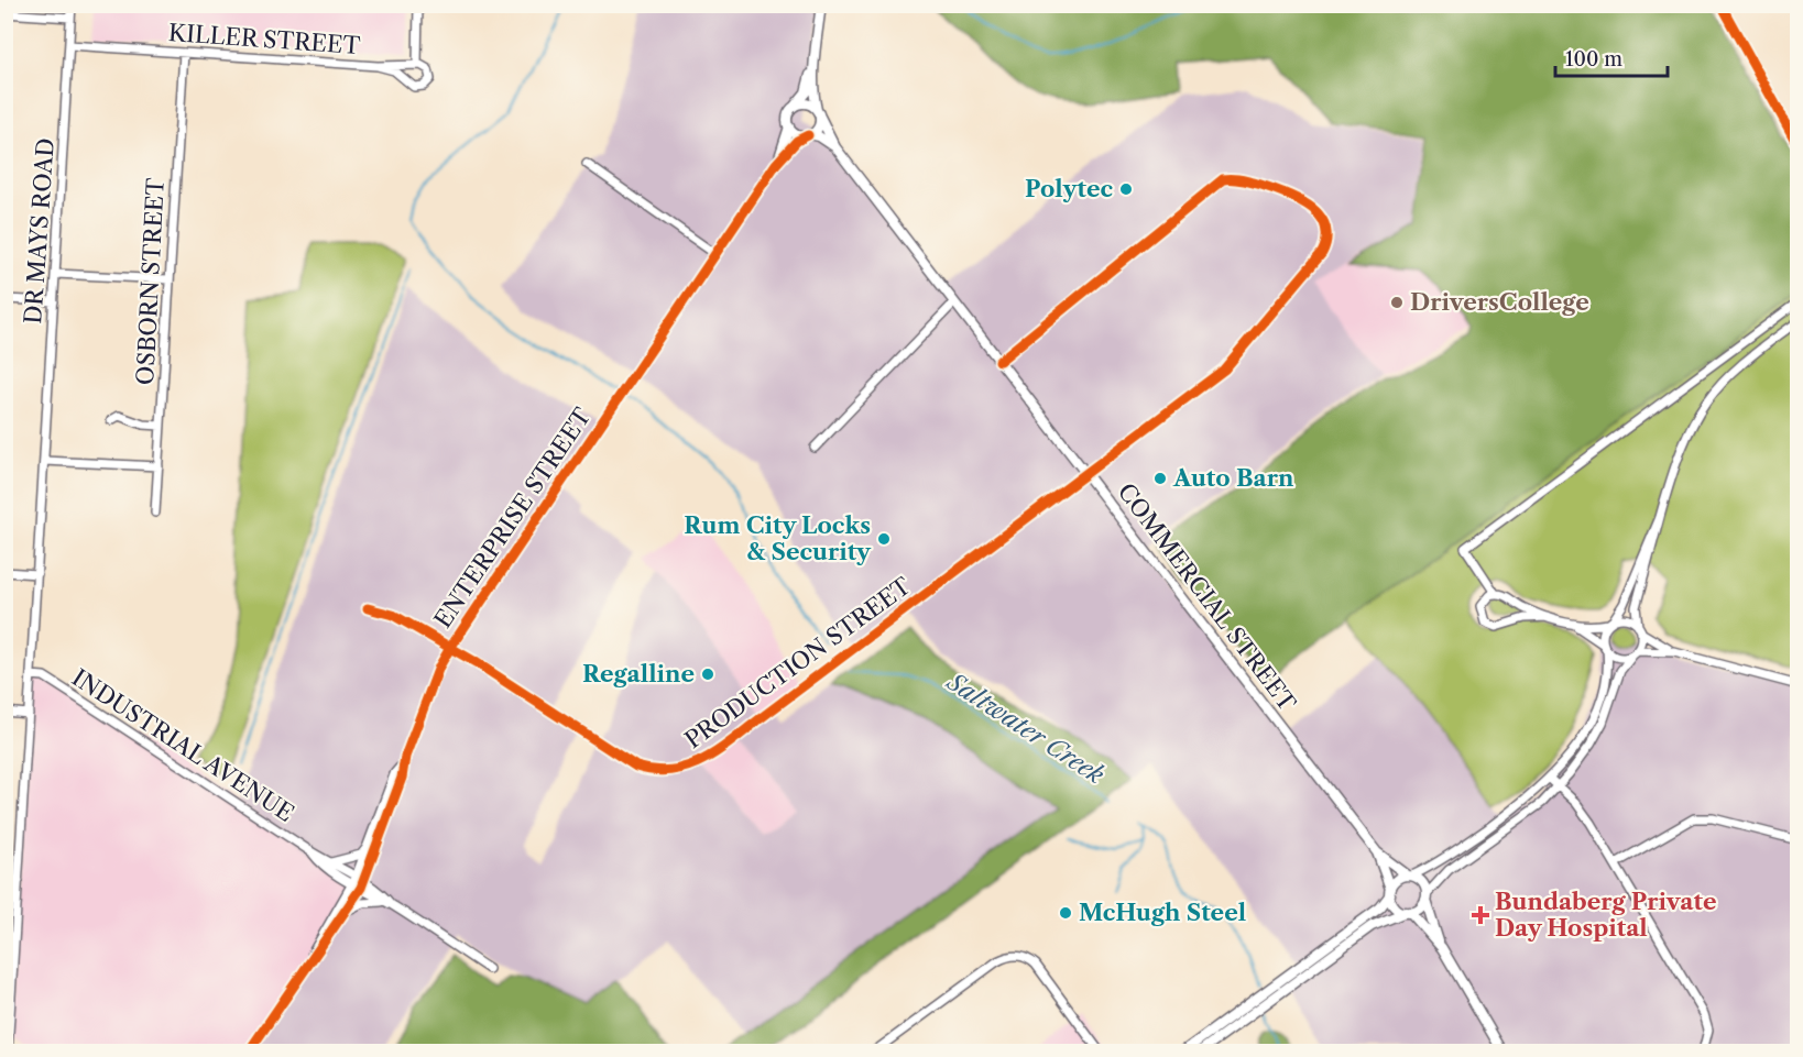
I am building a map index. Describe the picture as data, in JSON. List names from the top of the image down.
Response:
{
  "streets": {
    "street": [
      "KILLER STREET",
      "DR MAYS ROAD",
      "OSBORN STREET",
      "ENTERPRISE STREET",
      "COMMERCIAL STREET",
      "PRODUCTION STREET",
      "INDUSTRIAL AVENUE"
    ]
  },
  "crossings": [
    ["KILLER STREET", "DR MAYS ROAD"],
    ["KILLER STREET", "OSBORN STREET"],
    ["DR MAYS ROAD", "INDUSTRIAL AVENUE"],
    ["ENTERPRISE STREET", "COMMERCIAL STREET"],
    ["ENTERPRISE STREET", "PRODUCTION STREET"],
    ["ENTERPRISE STREET", "INDUSTRIAL AVENUE"],
    ["COMMERCIAL STREET", "PRODUCTION STREET"]
  ],
  "water": ["Saltwater Creek"],
  "places": {
    "other": [
      "Polytec",
      "DriversCollege",
      "Auto Barn",
      "Rum City Locks & Security",
      "Regalline",
      "McHugh Steel"
    ],
    "health": ["Bundaberg Private Day Hospital"]
  },
  "scale_bar": "100 m"
}
